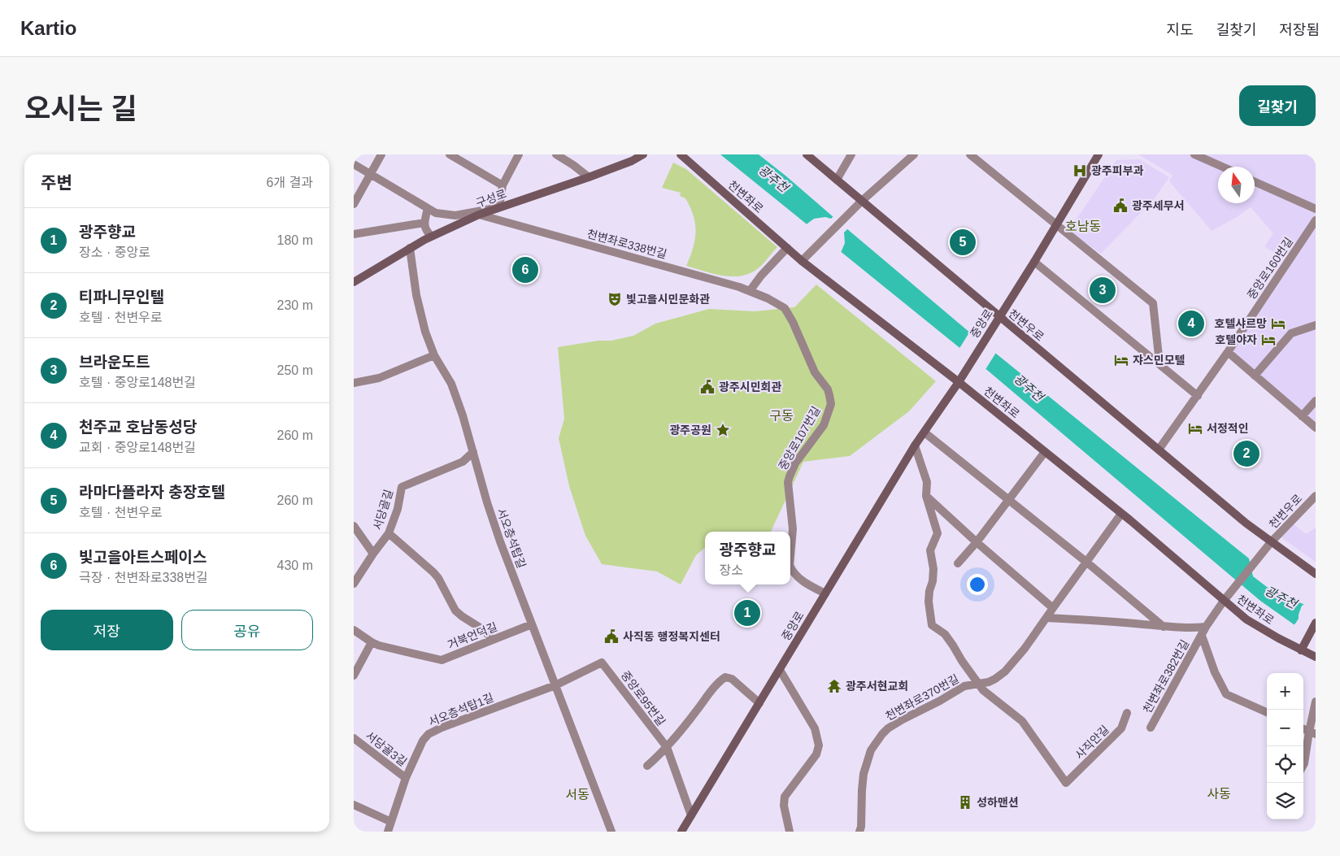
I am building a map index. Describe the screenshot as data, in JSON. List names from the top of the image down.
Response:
{
  "streets": {
    "street": [
      "천변좌로",
      "구성로",
      "천변좌로338번길",
      "중앙로160번길",
      "중앙로",
      "천변우로",
      "중앙로107번길",
      "서당골길",
      "서오층석탑길",
      "거북언덕길",
      "천변좌로382번길",
      "천변좌로370번길",
      "중앙로95번길",
      "서오층석탑1길",
      "사직안길",
      "서당골3길"
    ]
  },
  "crossings": [
    ["천변좌로", "중앙로"],
    ["천변좌로", "천변좌로382번길"],
    ["천변좌로", "천변좌로370번길"],
    ["구성로", "천변좌로338번길"],
    ["구성로", "서오층석탑길"],
    ["천변좌로338번길", "중앙로107번길"],
    ["중앙로", "천변우로"],
    ["중앙로", "중앙로107번길"],
    ["중앙로", "중앙로95번길"],
    ["천변우로", "천변좌로382번길"],
    ["서당골길", "서오층석탑길"],
    ["서오층석탑길", "거북언덕길"],
    ["서오층석탑길", "서오층석탑1길"],
    ["천변좌로382번길", "천변좌로370번길"],
    ["천변좌로370번길", "사직안길"],
    ["중앙로95번길", "서오층석탑1길"],
    ["서오층석탑1길", "서당골3길"]
  ],
  "districts": [
    "호남동",
    "구동",
    "사동",
    "서동"
  ],
  "water": ["광주천"],
  "places": {
    "hospital": ["광주피부과"],
    "public building": ["광주세무서", "광주시민회관", "사직동 행정복지센터"],
    "theatre": ["빛고을시민문화관"],
    "hotel": [
      "호텔샤르망",
      "호텔야자",
      "쟈스민모텔",
      "서정적인"
    ],
    "place": ["광주공원"],
    "temple": ["광주서현교회"],
    "building": ["성하맨션"]
  },
  "north": "top",
  "page": {
    "header": "Kartio",
    "nav": ["지도", "길찾기", "저장됨"],
    "title": "오시는 길",
    "buttons": [
      "길찾기",
      ["저장", "공유"]
    ],
    "heading": ["주변", "6개 결과"],
    "list": [
      {
        "mark": "1",
        "name": "광주향교",
        "note": "장소 · 중앙로",
        "value": "180 m"
      },
      {
        "mark": "2",
        "name": "티파니무인텔",
        "note": "호텔 · 천변우로",
        "value": "230 m"
      },
      {
        "mark": "3",
        "name": "브라운도트",
        "note": "호텔 · 중앙로148번길",
        "value": "250 m"
      },
      {
        "mark": "4",
        "name": "천주교 호남동성당",
        "note": "교회 · 중앙로148번길",
        "value": "260 m"
      },
      {
        "mark": "5",
        "name": "라마다플라자 충장호텔",
        "note": "호텔 · 천변우로",
        "value": "260 m"
      },
      {
        "mark": "6",
        "name": "빛고을아트스페이스",
        "note": "극장 · 천변좌로338번길",
        "value": "430 m"
      }
    ],
    "pins": [
      "5",
      "6",
      "3",
      "4",
      "2",
      "1"
    ],
    "popup": ["광주향교", "장소"],
    "map_buttons": ["+", "−"]
  }
}
